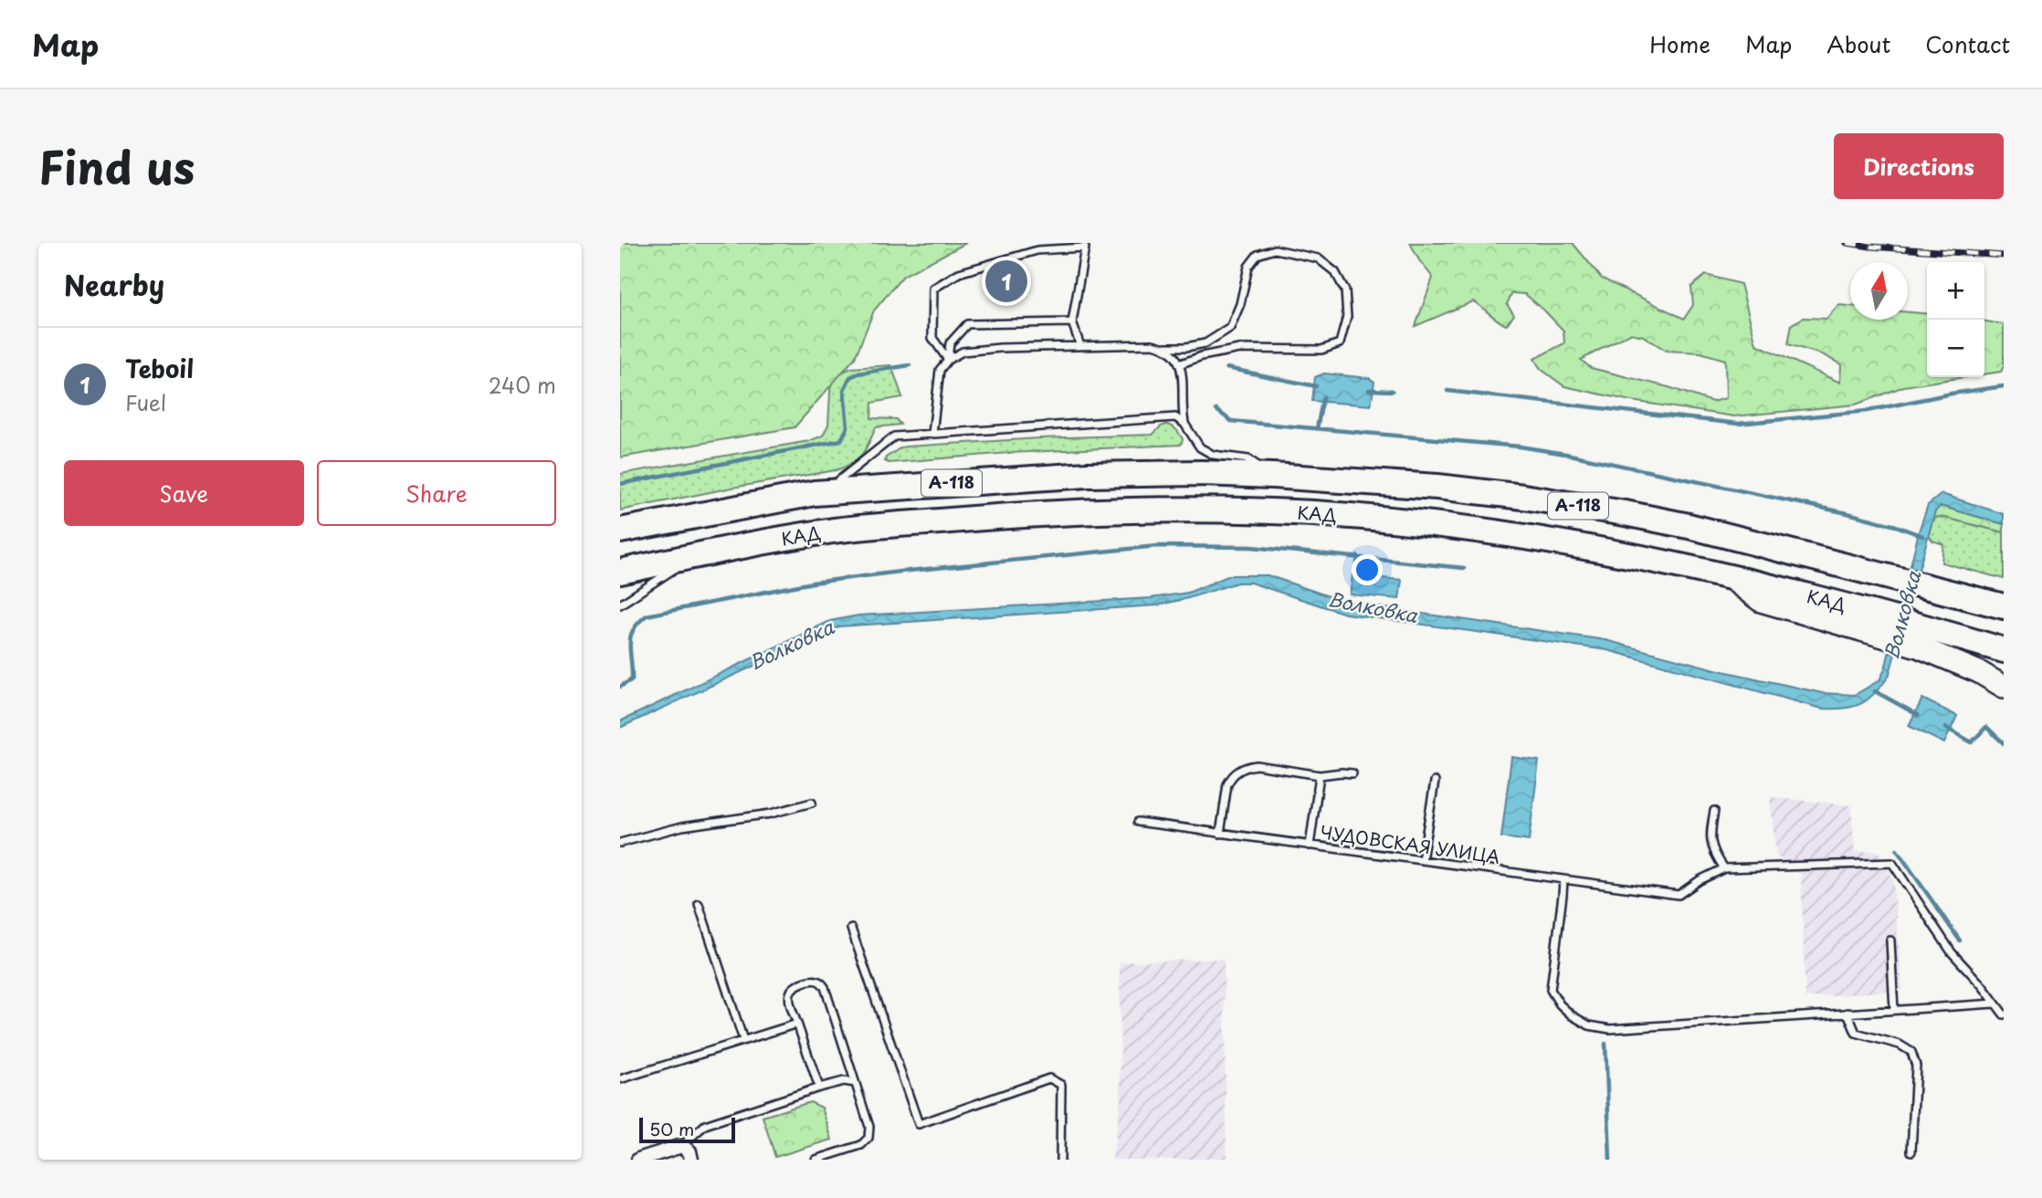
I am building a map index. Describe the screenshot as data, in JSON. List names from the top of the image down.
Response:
{
  "streets": {
    "highway": ["А-118", "КАД"],
    "lane": ["ЧУДОВСКАЯ УЛИЦА"]
  },
  "water": ["Волковка"],
  "scale_bar": "50 m",
  "north": "top",
  "page": {
    "header": "Map",
    "nav": [
      "Home",
      "Map",
      "About",
      "Contact"
    ],
    "title": "Find us",
    "buttons": [
      "Directions",
      ["Save", "Share"]
    ],
    "heading": "Nearby",
    "pins": "1",
    "map_buttons": ["+", "−"],
    "list": [
      {
        "mark": "1",
        "name": "Teboil",
        "note": "Fuel",
        "value": "240 m"
      }
    ],
    "scale": "50 m"
  }
}
